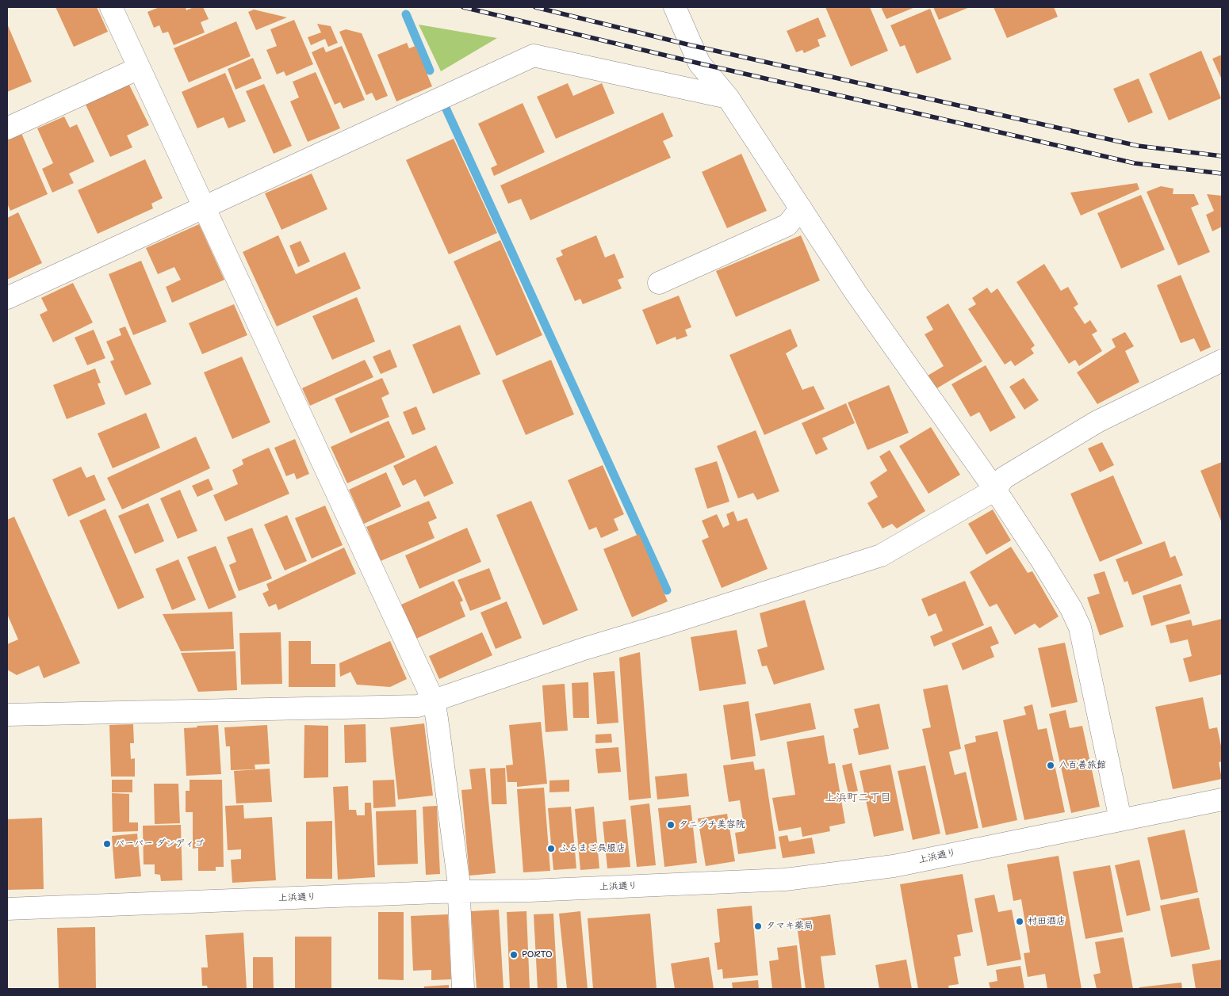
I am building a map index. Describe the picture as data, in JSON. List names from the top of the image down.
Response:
{
  "streets": {
    "street": ["上浜通り"]
  },
  "districts": ["上浜町二丁目"],
  "places": [
    "八百善旅館",
    "タニグチ美容院",
    "バーバー ダンディゴ",
    "ふるまご呉服店",
    "村田酒店",
    "タマキ薬局",
    "PORTO"
  ]
}
